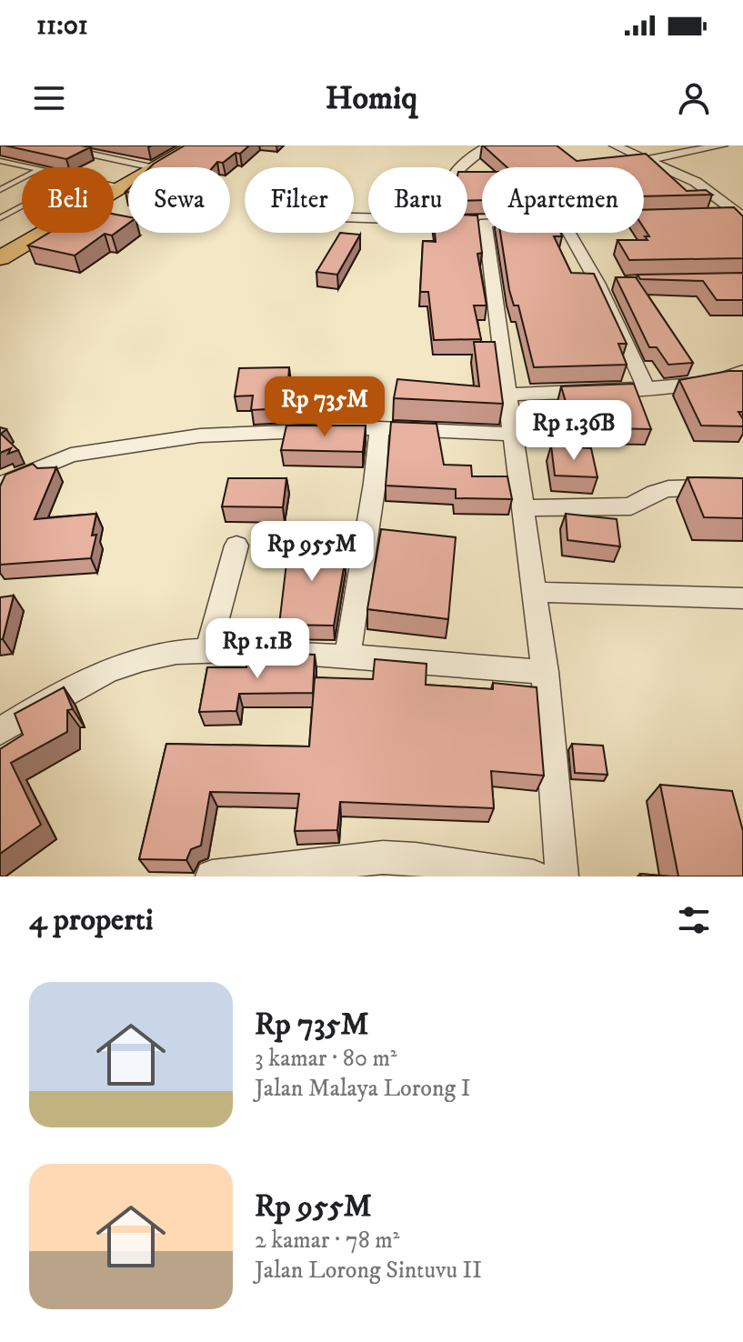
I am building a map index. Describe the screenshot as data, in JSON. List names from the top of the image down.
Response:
{
  "page": {
    "status": "11:01",
    "header": "Homiq",
    "chip": [
      "Beli",
      "Sewa",
      "Filter",
      "Baru",
      "Apartemen"
    ],
    "price": [
      "Rp 735M",
      "Rp 1.36B",
      "Rp 955M",
      "Rp 1.1B"
    ],
    "heading": "4 properti",
    "list": [
      {
        "name": "Rp 735M",
        "note": "3 kamar · 80 m² · Jalan Malaya Lorong I"
      },
      {
        "name": "Rp 955M",
        "note": "2 kamar · 78 m² · Jalan Lorong Sintuvu II"
      }
    ]
  }
}
